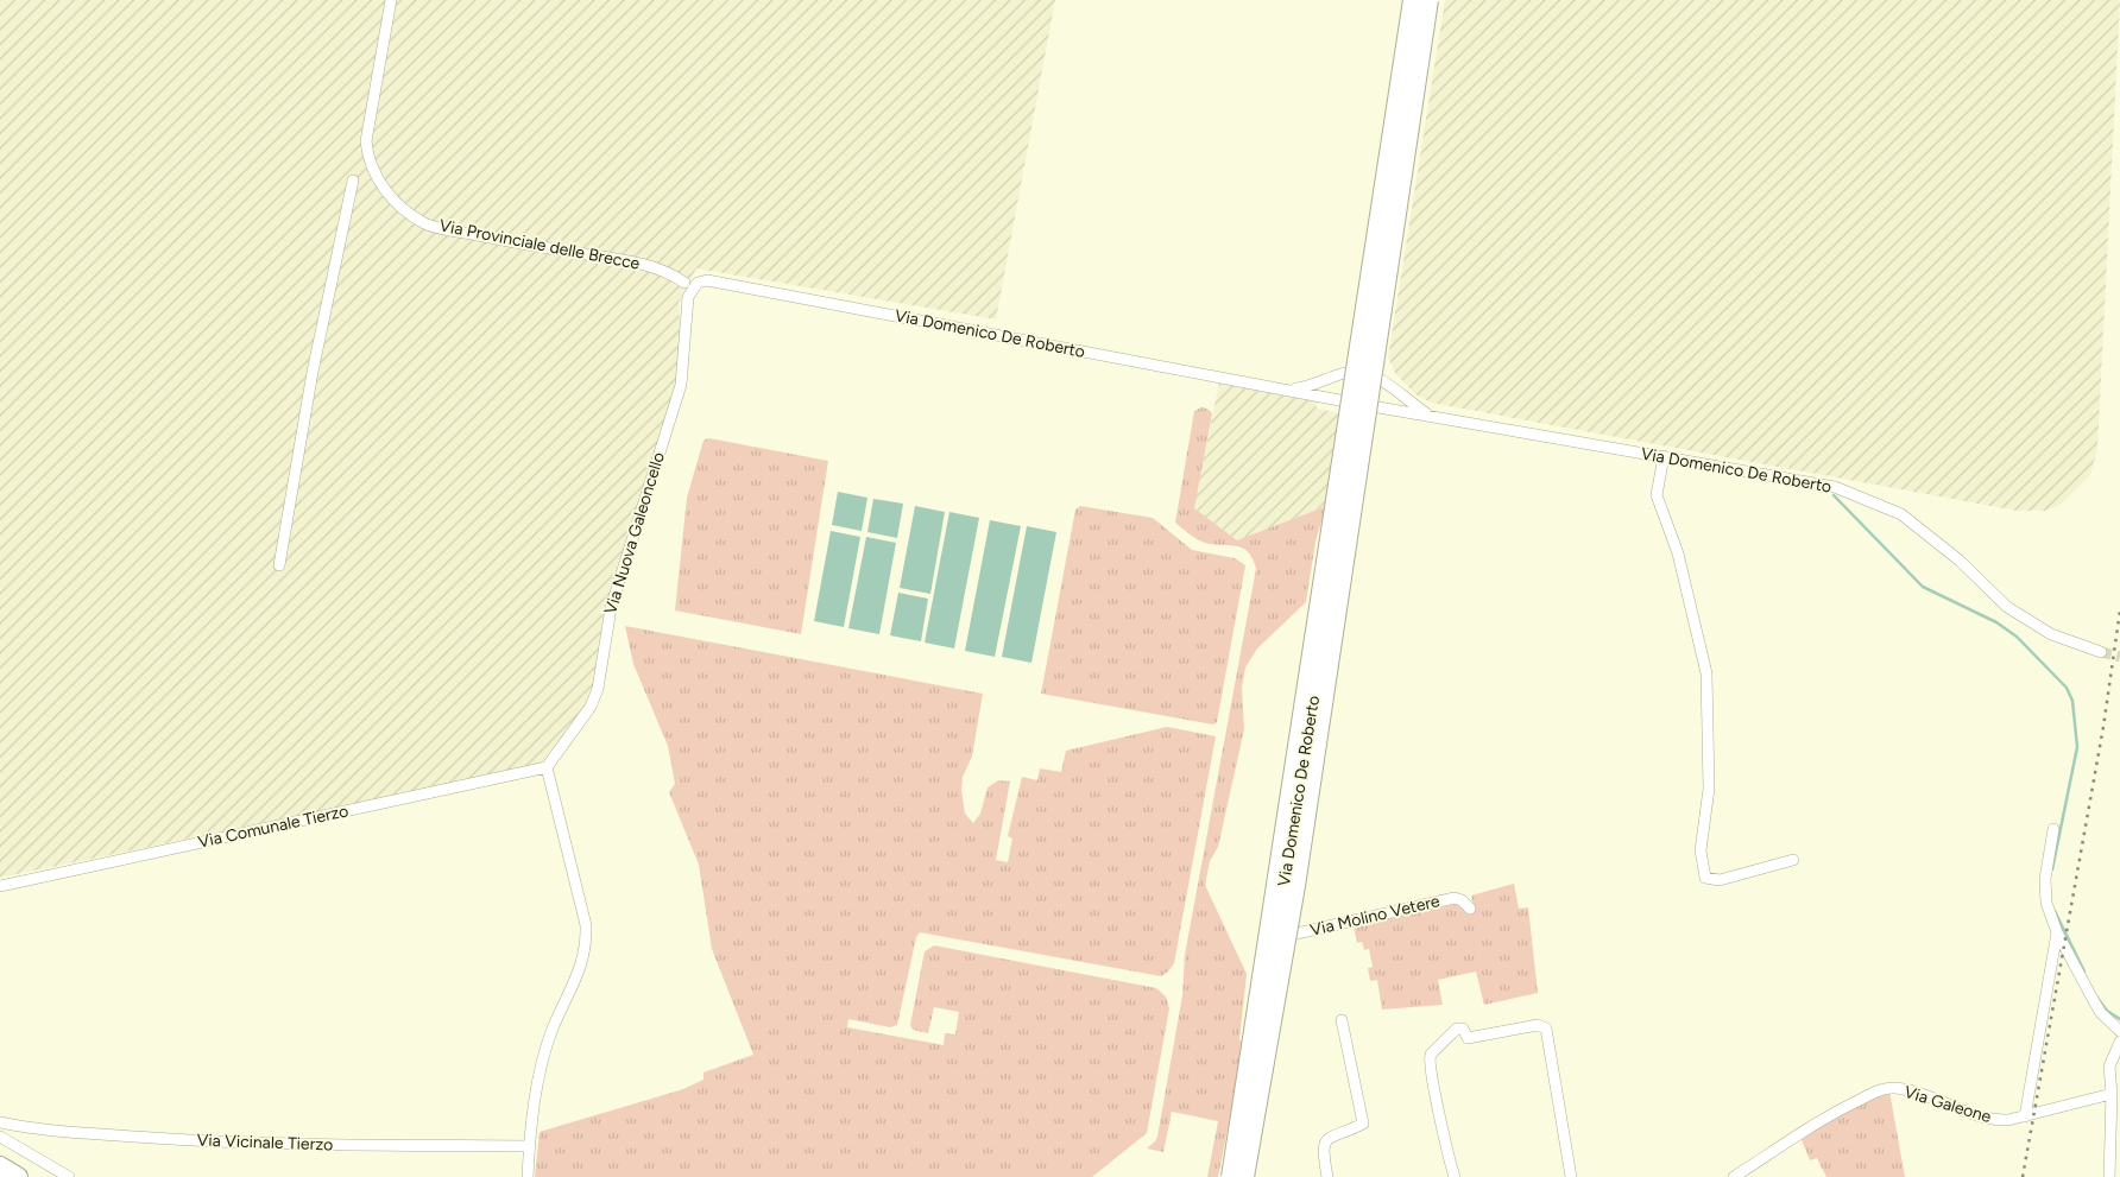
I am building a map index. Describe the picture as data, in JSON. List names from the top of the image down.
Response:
{
  "streets": {
    "street": [
      "Via Provinciale delle Brecce",
      "Via Domenico De Roberto",
      "Via Nuova Galeoncello",
      "Via Comunale Tierzo",
      "Via Molino Vetere",
      "Via Galeone",
      "Via Vicinale Tierzo"
    ]
  },
  "crossings": [
    ["Via Provinciale delle Brecce", "Via Domenico De Roberto"],
    ["Via Provinciale delle Brecce", "Via Nuova Galeoncello"],
    ["Via Domenico De Roberto", "Via Nuova Galeoncello"],
    ["Via Domenico De Roberto", "Via Molino Vetere"],
    ["Via Nuova Galeoncello", "Via Comunale Tierzo"]
  ]
}
